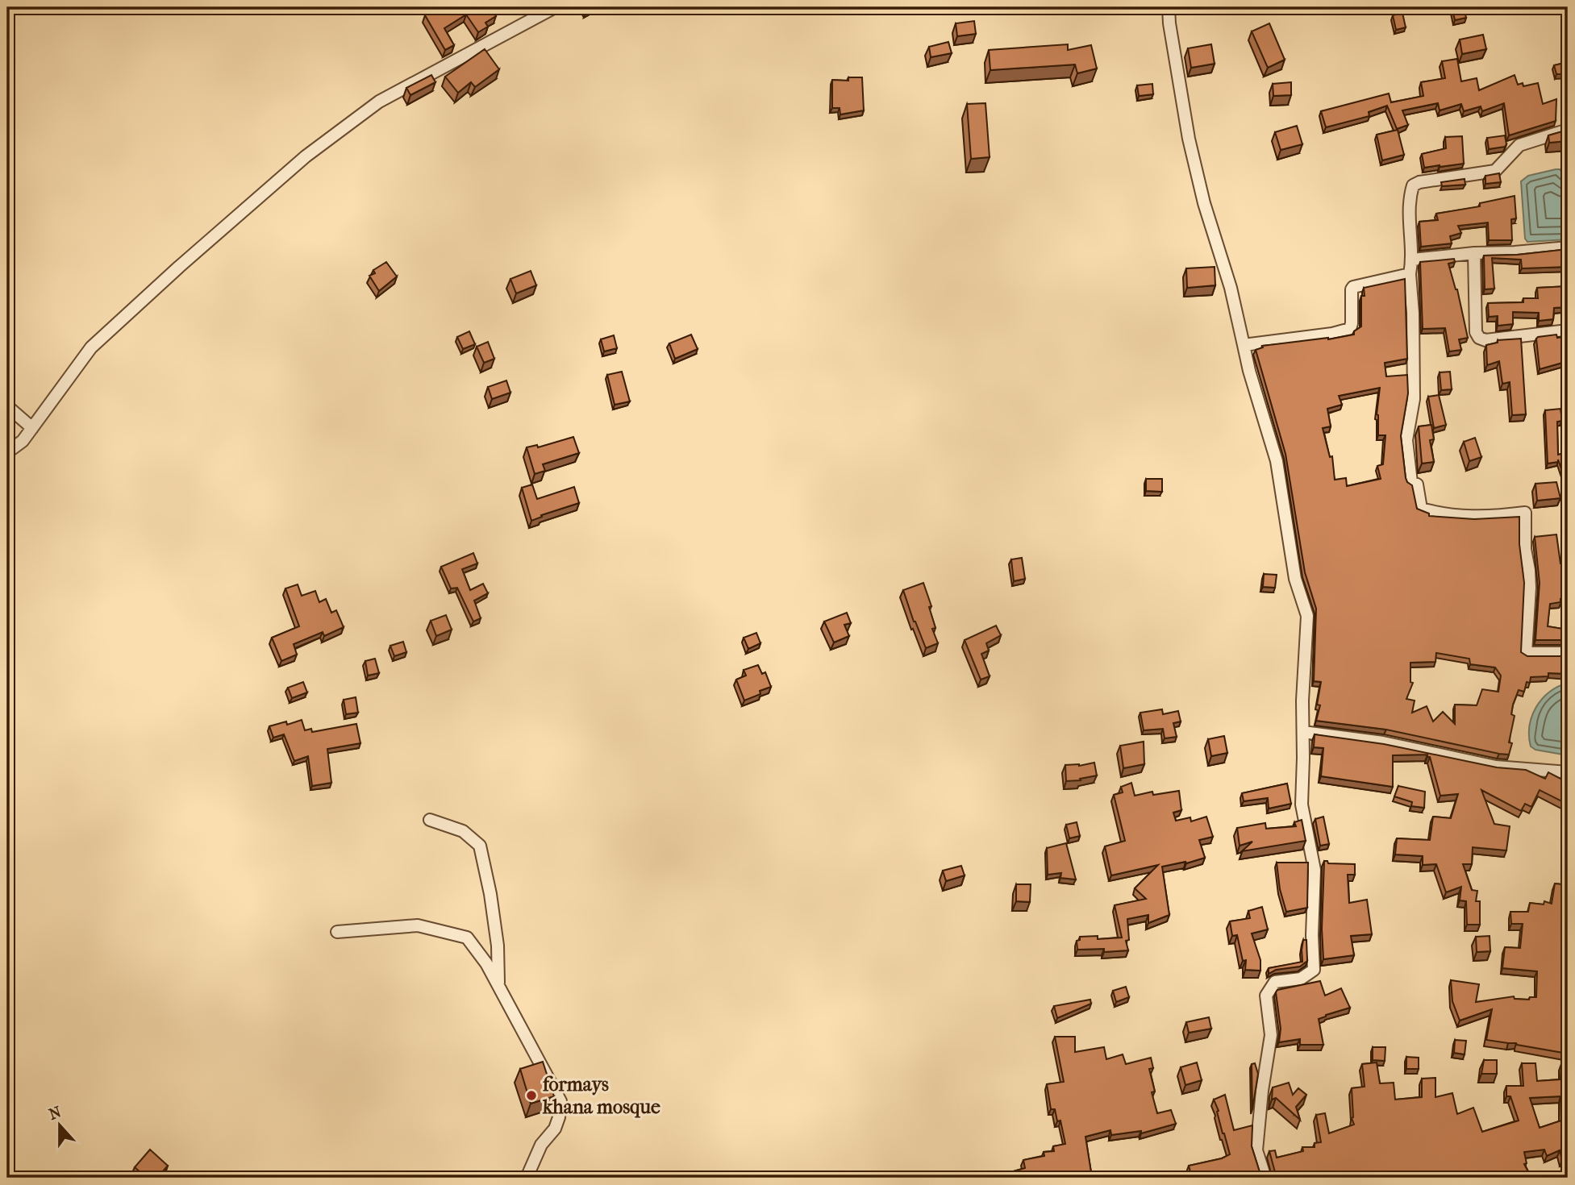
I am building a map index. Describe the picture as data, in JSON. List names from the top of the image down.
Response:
{
  "places": ["formays khana mosque"],
  "north": "top"
}
